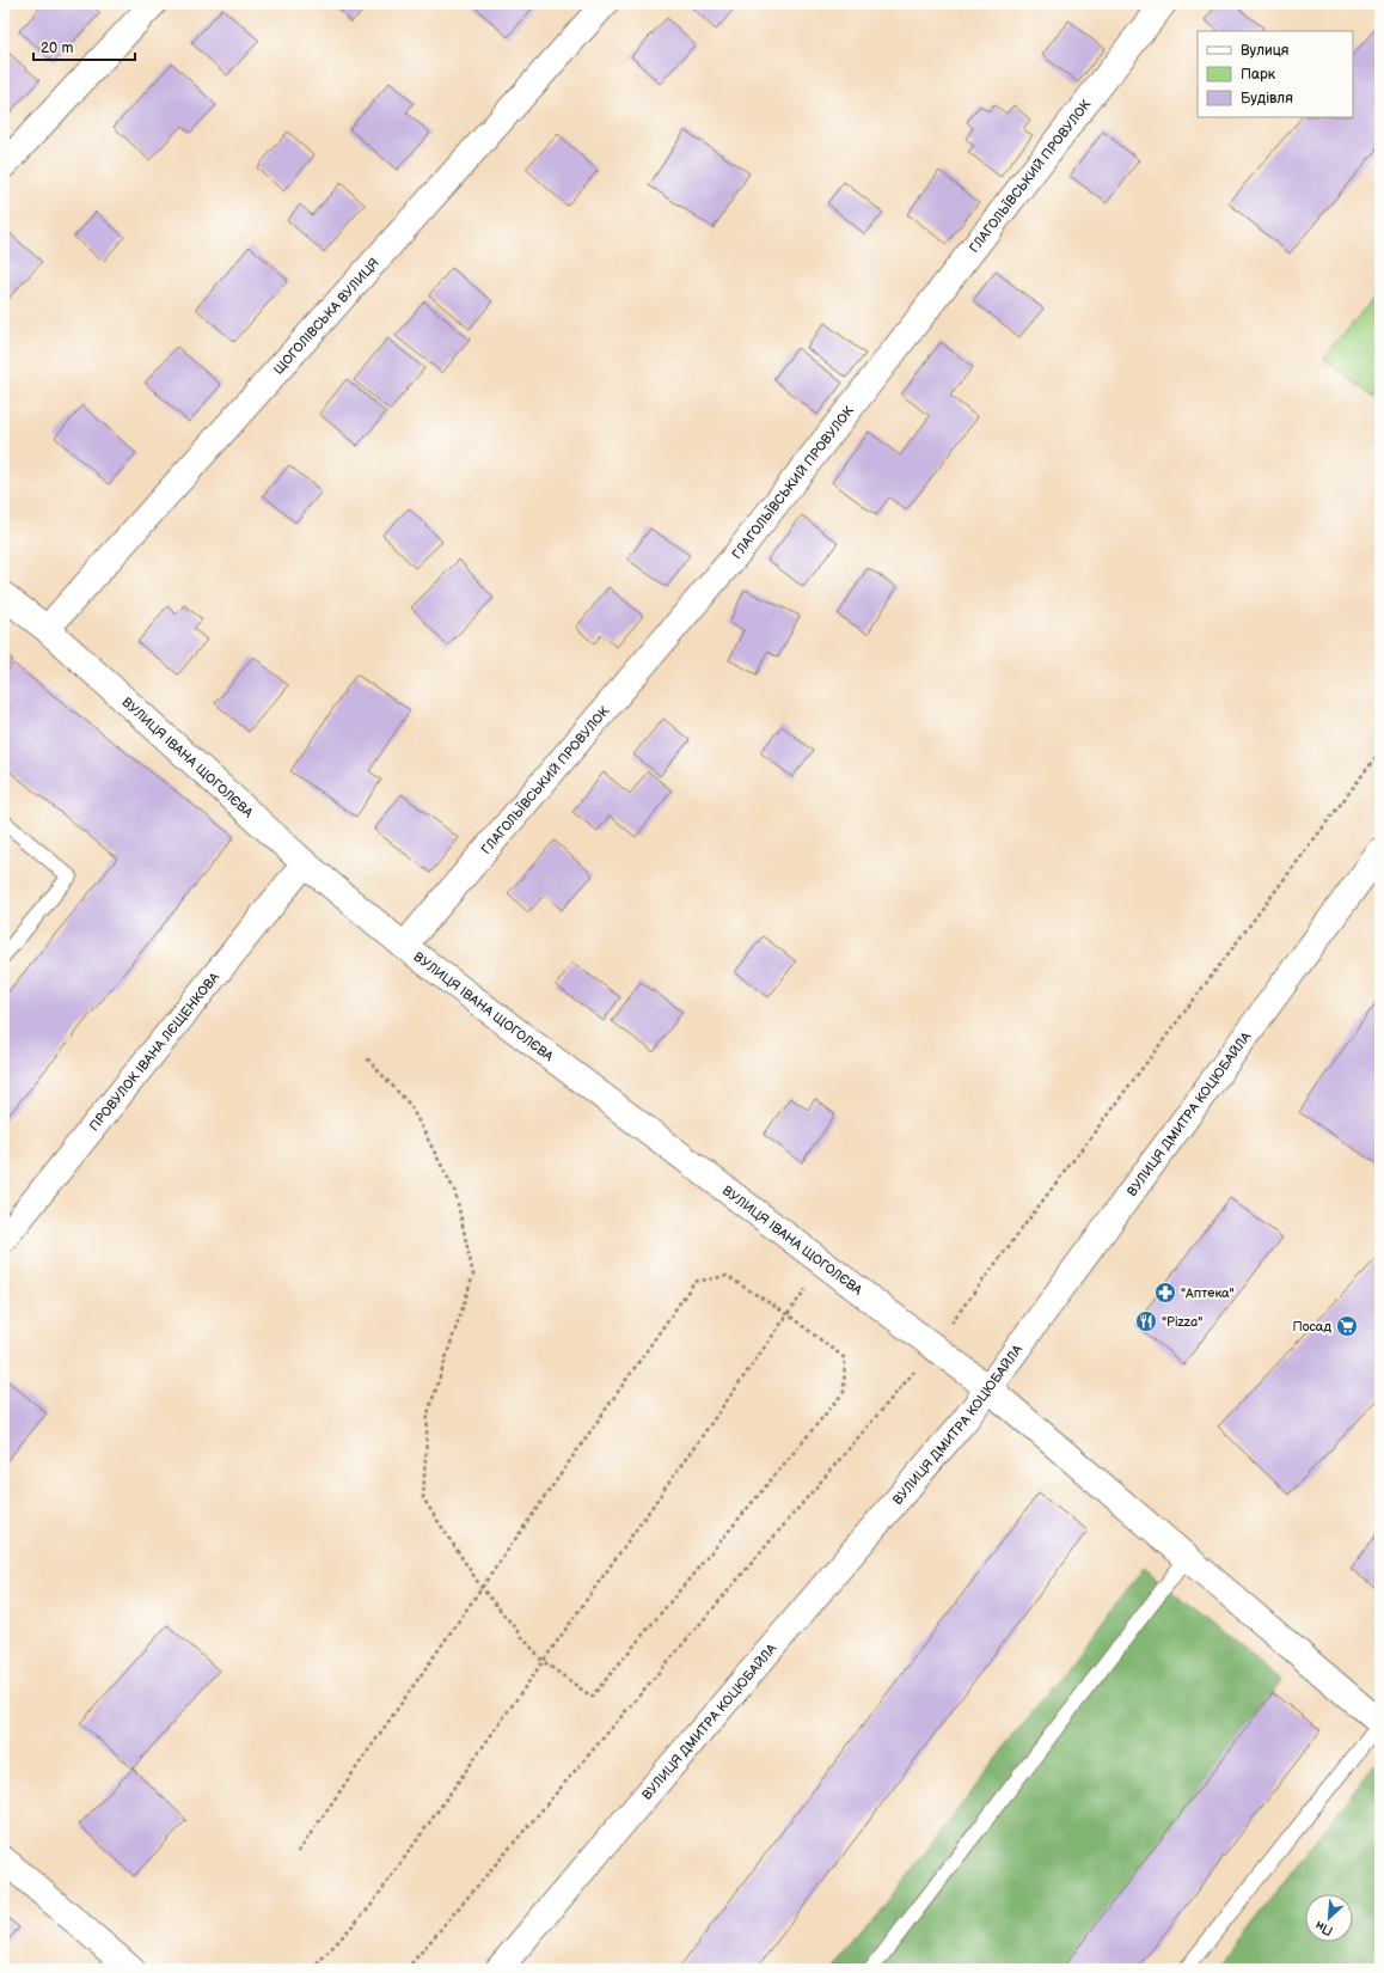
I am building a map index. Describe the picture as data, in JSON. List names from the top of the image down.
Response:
{
  "streets": {
    "street": [
      "ГЛАГОЛЬЇВСЬКИЙ ПРОВУЛОК",
      "ЩОГОЛІВСЬКА ВУЛИЦЯ",
      "ВУЛИЦЯ ІВАНА ЩОГОЛЄВА",
      "ПРОВУЛОК ІВАНА ЛЄЩЕНКОВА",
      "ВУЛИЦЯ ДМИТРА КОЦЮБАЙЛА"
    ]
  },
  "crossings": [
    ["ГЛАГОЛЬЇВСЬКИЙ ПРОВУЛОК", "ВУЛИЦЯ ІВАНА ЩОГОЛЄВА"],
    ["ЩОГОЛІВСЬКА ВУЛИЦЯ", "ВУЛИЦЯ ІВАНА ЩОГОЛЄВА"],
    ["ВУЛИЦЯ ІВАНА ЩОГОЛЄВА", "ПРОВУЛОК ІВАНА ЛЄЩЕНКОВА"],
    ["ВУЛИЦЯ ІВАНА ЩОГОЛЄВА", "ВУЛИЦЯ ДМИТРА КОЦЮБАЙЛА"]
  ],
  "places": {
    "pharmacy": ["\"Аптека\""],
    "restaurant": ["\"Pizza\""],
    "supermarket": ["Посад"]
  },
  "legend": ["Вулиця", "Парк", "Будівля"],
  "scale_bar": "20 m",
  "north": "bottom left"
}
